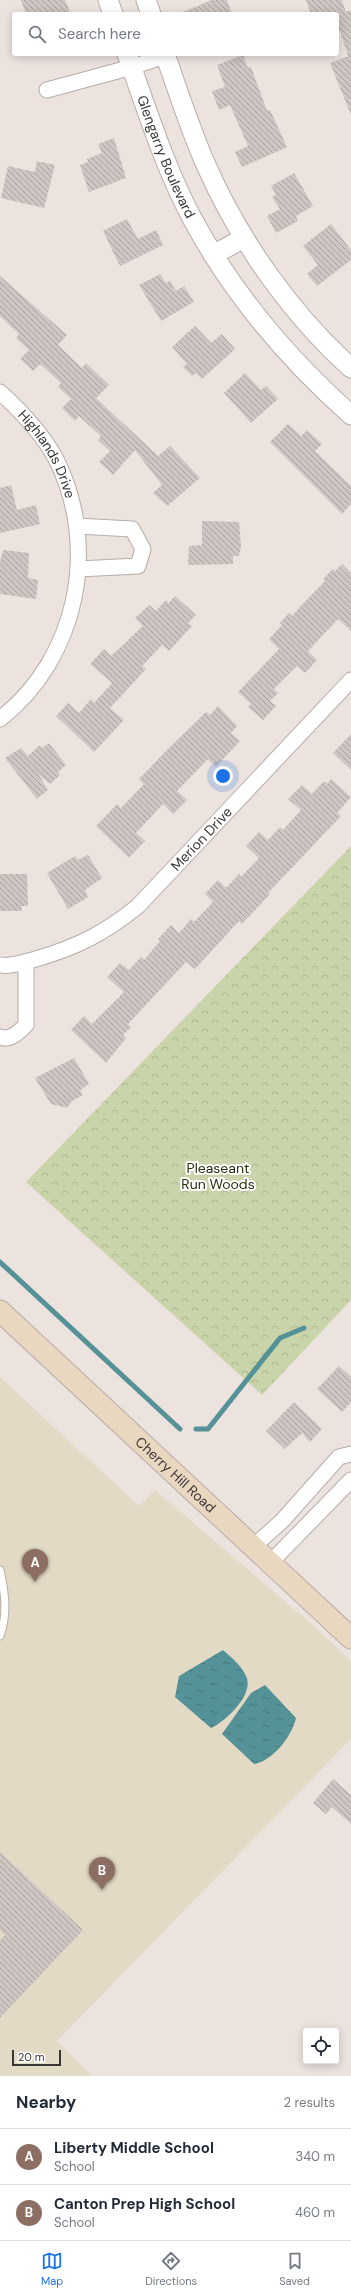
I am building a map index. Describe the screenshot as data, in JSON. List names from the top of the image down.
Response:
{
  "streets": {
    "main road": ["Cherry Hill Road"],
    "street": ["Glengarry Boulevard", "Highlands Drive", "Merion Drive"]
  },
  "parks": ["Pleaseant Run Woods"],
  "scale_bar": "20 m",
  "page": {
    "search": "Search here",
    "pins": ["A", "B"],
    "scale": "20 m",
    "heading": ["Nearby", "2 results"],
    "list": [
      {
        "mark": "A",
        "name": "Liberty Middle School",
        "note": "School",
        "value": "340 m"
      },
      {
        "mark": "B",
        "name": "Canton Prep High School",
        "note": "School",
        "value": "460 m"
      }
    ],
    "nav": ["Map", "Directions", "Saved"]
  }
}
